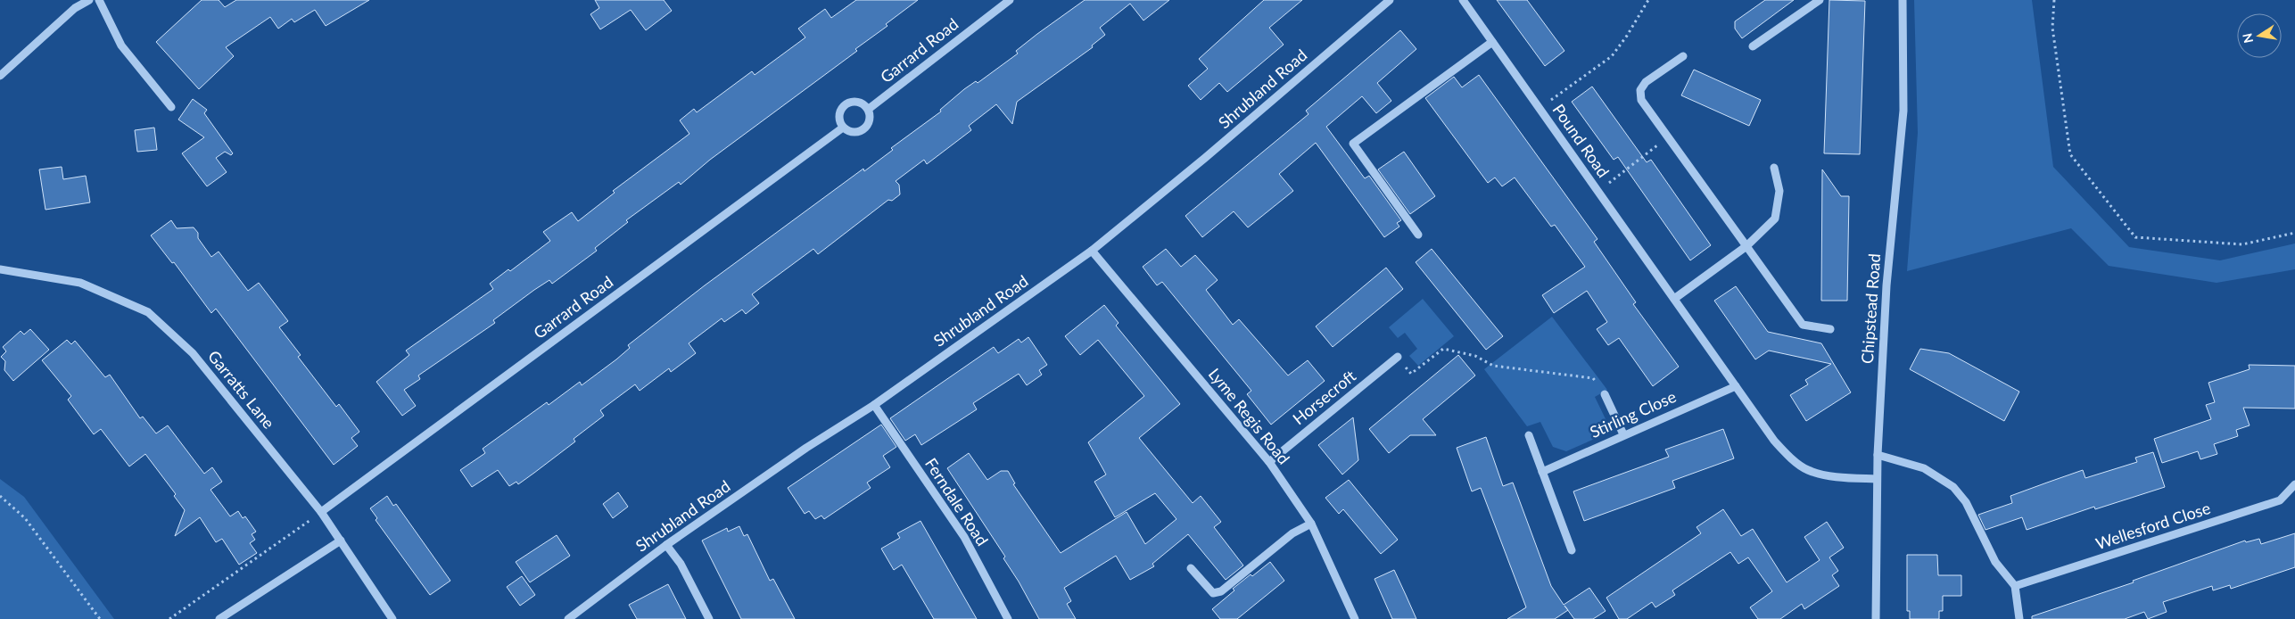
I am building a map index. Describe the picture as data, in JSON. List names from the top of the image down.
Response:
{
  "streets": {
    "street": [
      "Garrard Road",
      "Shrubland Road",
      "Pound Road",
      "Chipstead Road",
      "Garratts Lane",
      "Horsecroft",
      "Stirling Close",
      "Lyme Regis Road",
      "Ferndale Road",
      "Wellesford Close"
    ]
  },
  "crossings": [
    ["Garrard Road", "Garratts Lane"],
    ["Shrubland Road", "Lyme Regis Road"],
    ["Shrubland Road", "Ferndale Road"],
    ["Pound Road", "Chipstead Road"],
    ["Pound Road", "Stirling Close"],
    ["Horsecroft", "Lyme Regis Road"]
  ],
  "north": "left"
}
